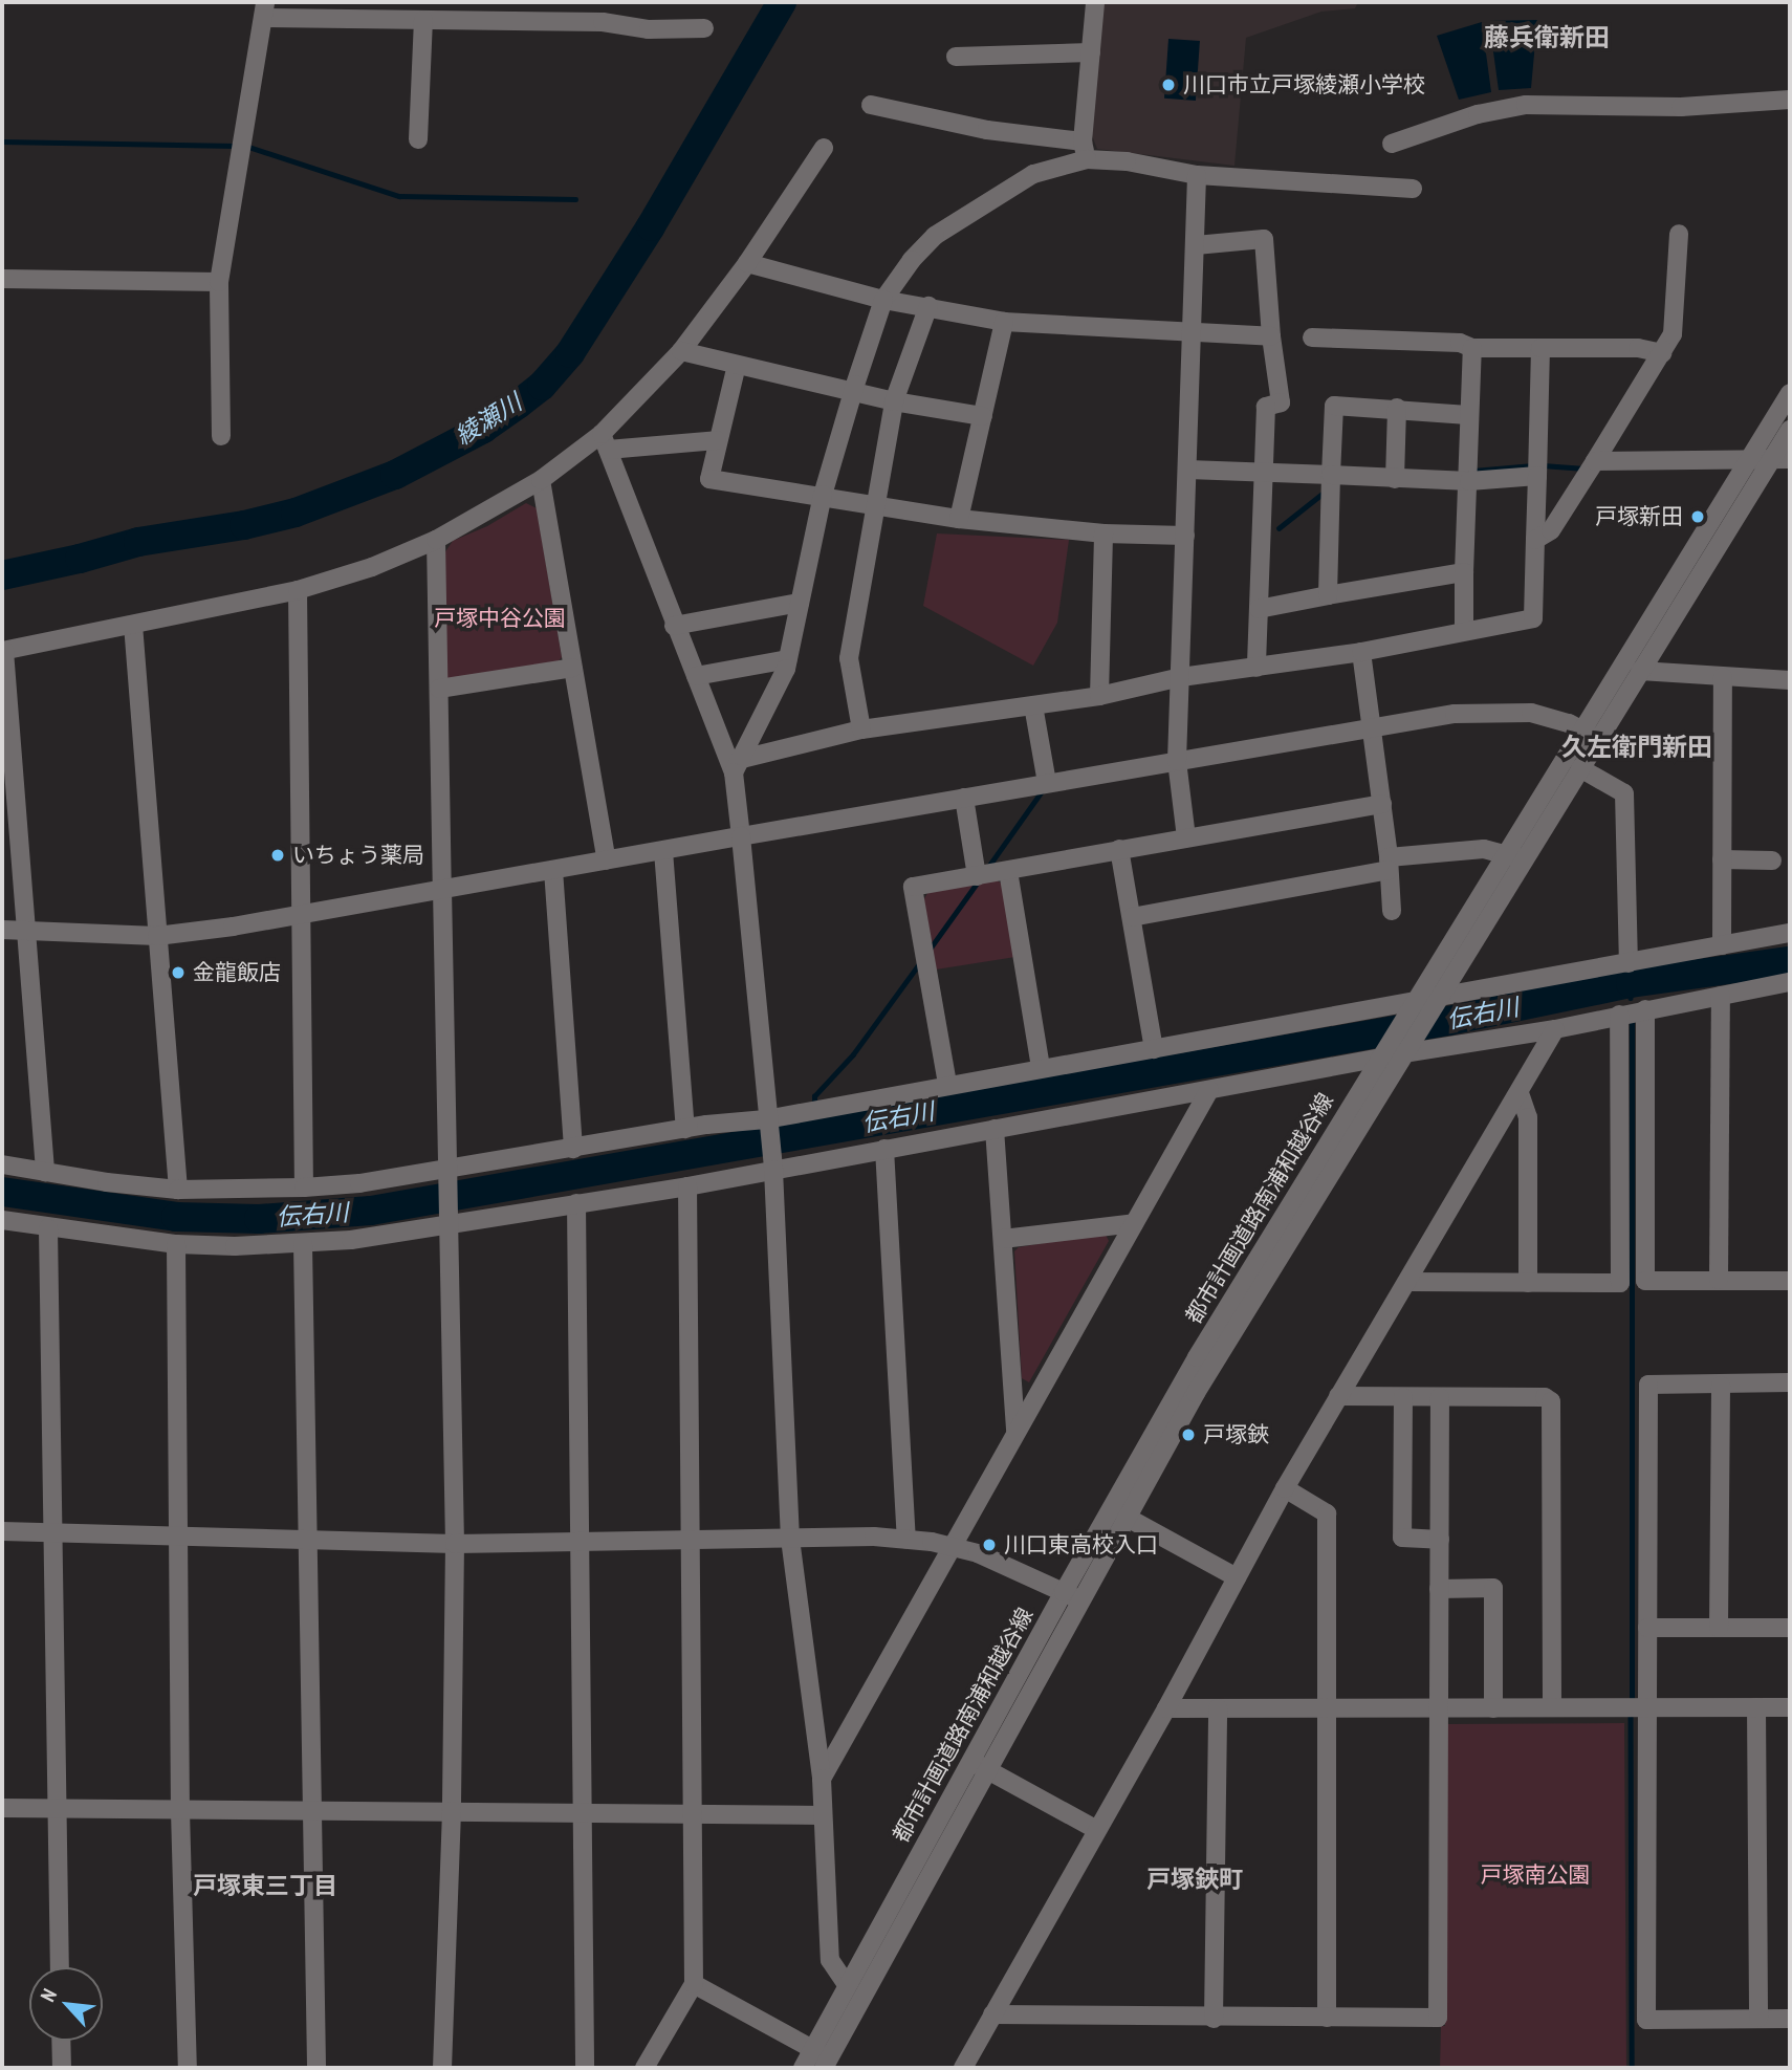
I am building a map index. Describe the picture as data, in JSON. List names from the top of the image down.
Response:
{
  "streets": {
    "street": ["都市計画道路南浦和越谷線"]
  },
  "districts": [
    "藤兵衛新田",
    "久左衛門新田",
    "戸塚鋏町",
    "戸塚東三丁目"
  ],
  "water": ["綾瀬川", "伝右川"],
  "parks": ["戸塚中谷公園", "戸塚南公園"],
  "places": [
    "川口市立戸塚綾瀬小学校",
    "戸塚新田",
    "いちょう薬局",
    "金龍飯店",
    "戸塚鋏",
    "川口東高校入口"
  ],
  "north": "top left"
}
